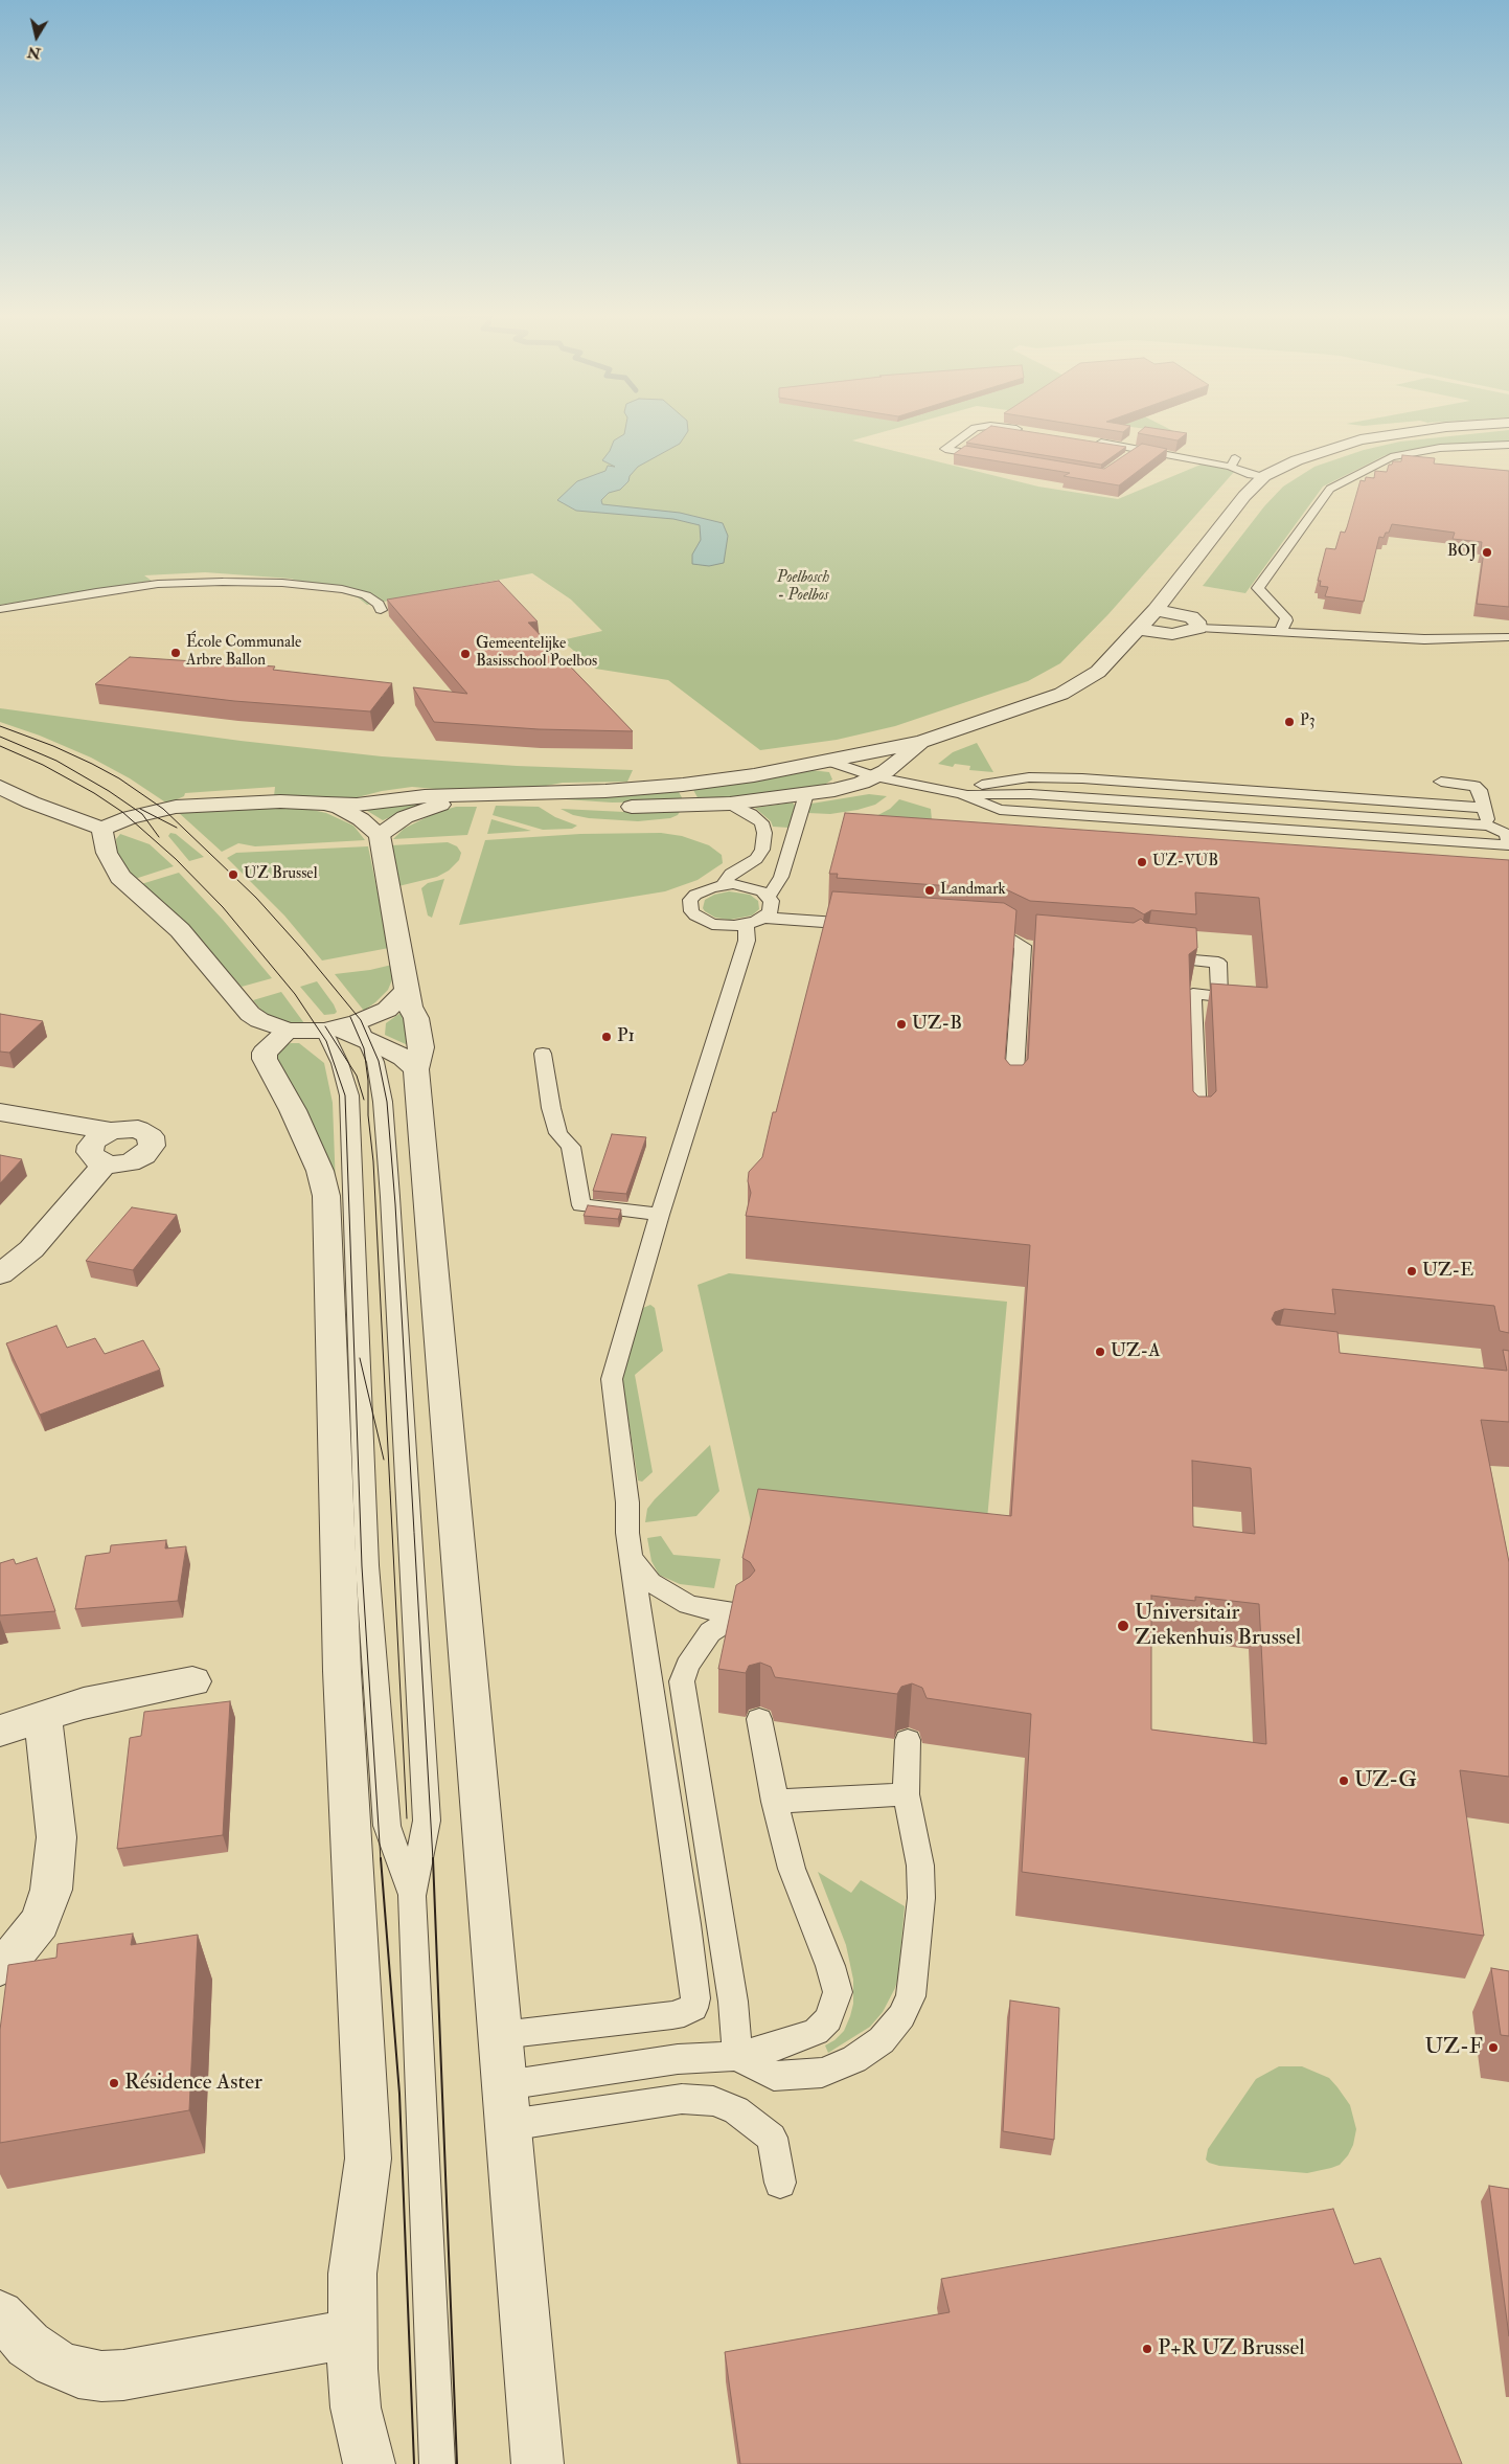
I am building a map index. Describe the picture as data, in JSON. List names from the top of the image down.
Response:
{
  "parks": ["Poelbosch - Poelbos"],
  "places": [
    "BOJ",
    "École Communale Arbre Ballon",
    "Gemeentelijke Basisschool Poelbos",
    "P3",
    "UZ-VUB",
    "UZ Brussel",
    "Landmark",
    "UZ-B",
    "P1",
    "UZ-E",
    "UZ-A",
    "Universitair Ziekenhuis Brussel",
    "UZ-G",
    "UZ-F",
    "Résidence Aster",
    "P+R UZ Brussel"
  ],
  "north": "bottom"
}
